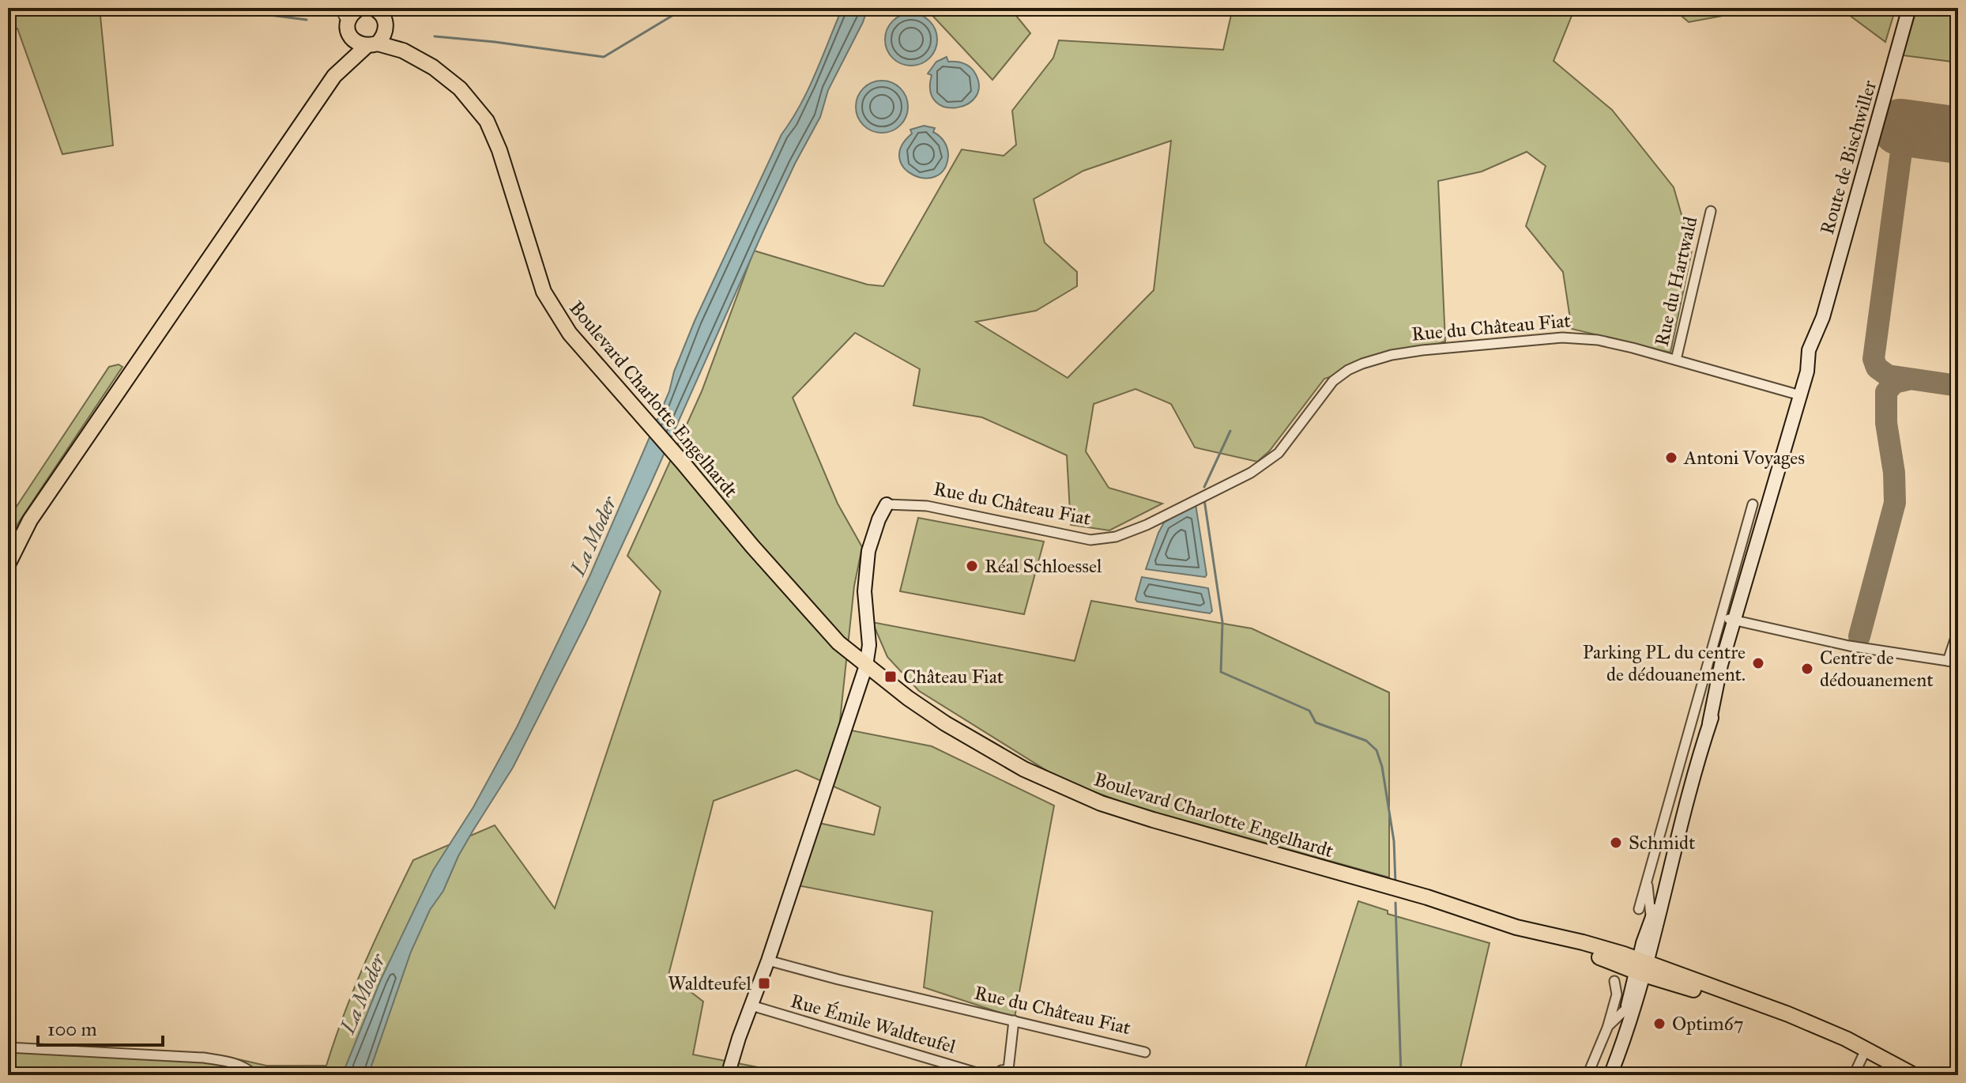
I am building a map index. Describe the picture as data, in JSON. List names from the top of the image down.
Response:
{
  "streets": {
    "main road": ["Boulevard Charlotte Engelhardt"],
    "street": [
      "Route de Bischwiller",
      "Rue du Hartwald",
      "Rue du Château Fiat",
      "Rue Émile Waldteufel"
    ]
  },
  "crossings": [
    ["Route de Bischwiller", "Rue du Château Fiat"],
    ["Route de Bischwiller", "Boulevard Charlotte Engelhardt"],
    ["Rue du Hartwald", "Rue du Château Fiat"],
    ["Rue du Château Fiat", "Boulevard Charlotte Engelhardt"],
    ["Rue du Château Fiat", "Rue Émile Waldteufel"]
  ],
  "water": ["La Moder"],
  "places": {
    "other": [
      "Antoni Voyages",
      "Réal Schloessel",
      "Parking PL du centre de dédouanement.",
      "Centre de dédouanement",
      "Schmidt",
      "Optim67"
    ],
    "transit": ["Château Fiat", "Waldteufel"]
  },
  "scale_bar": "100 m"
}
